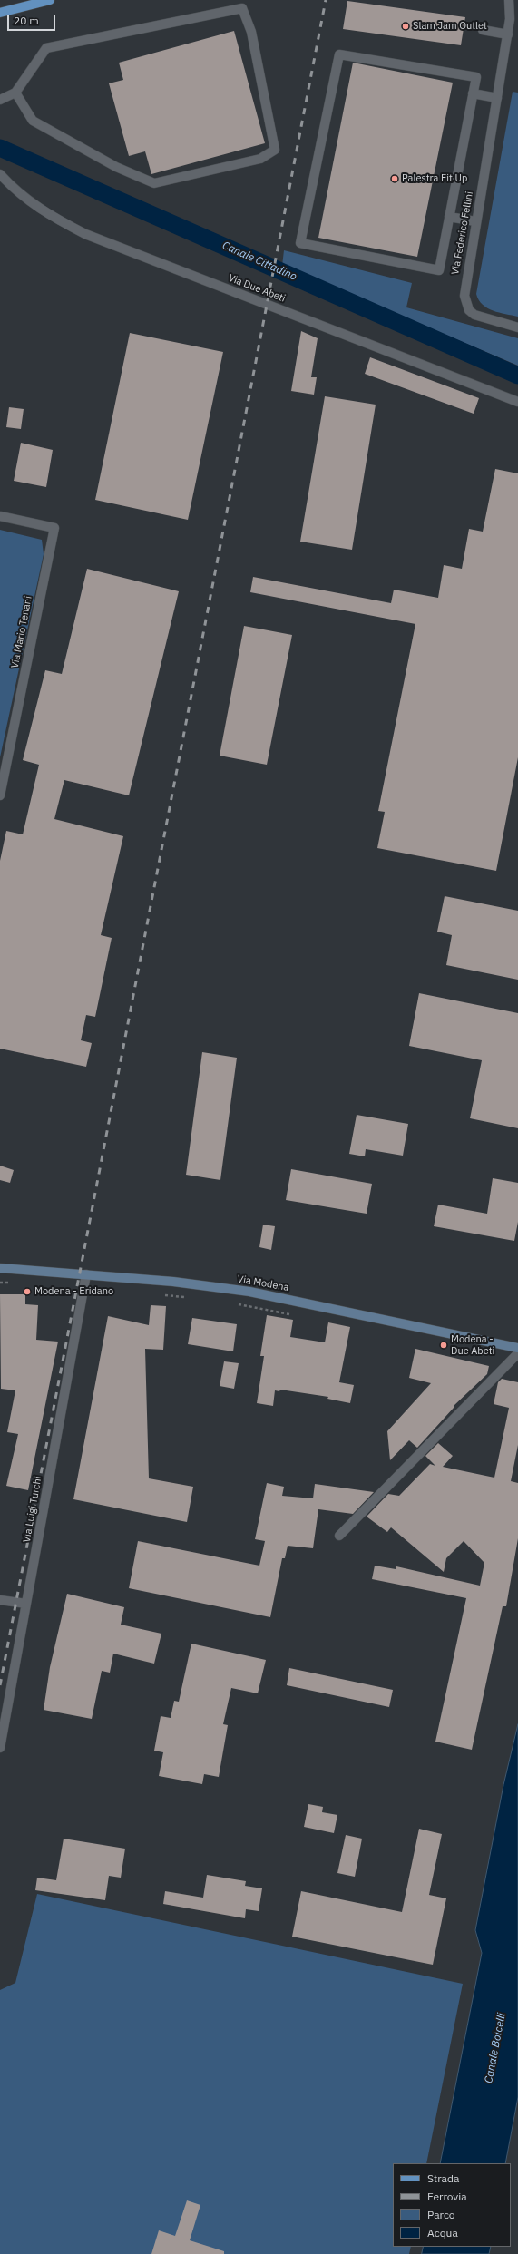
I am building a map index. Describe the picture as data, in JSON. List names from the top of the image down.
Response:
{
  "streets": {
    "main road": ["Via Modena"],
    "street": [
      "Via Federico Fellini",
      "Via Due Abeti",
      "Via Mario Tenani",
      "Via Luigi Turchi"
    ]
  },
  "crossings": [
    ["Via Modena", "Via Luigi Turchi"]
  ],
  "water": ["Canale Cittadino", "Canale Boicelli"],
  "places": [
    "Slam Jam Outlet",
    "Palestra Fit Up",
    "Modena - Eridano",
    "Modena - Due Abeti"
  ],
  "legend": [
    "Strada",
    "Ferrovia",
    "Parco",
    "Acqua"
  ],
  "scale_bar": "20 m"
}
